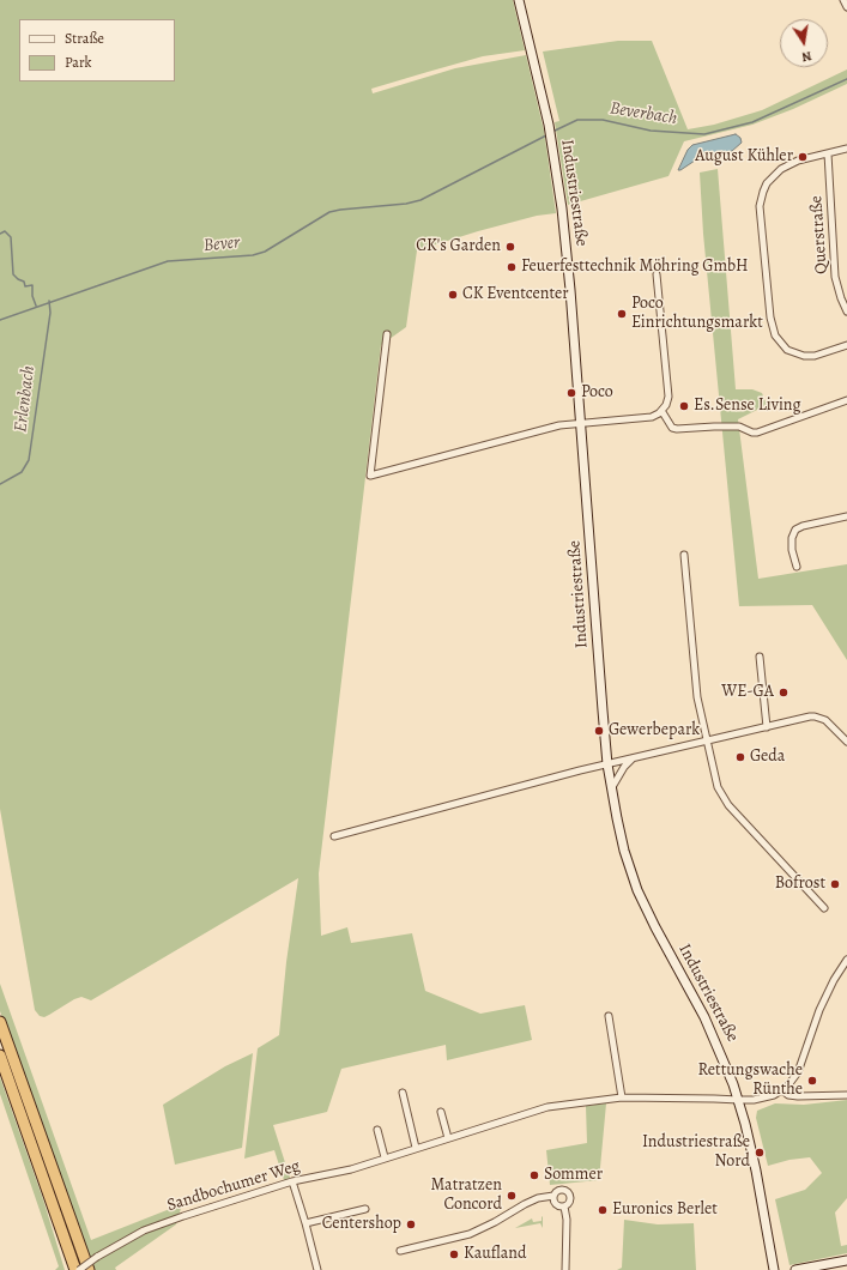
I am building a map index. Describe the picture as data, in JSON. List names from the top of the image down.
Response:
{
  "streets": {
    "street": ["Industriestraße", "Querstraße", "Sandbochumer Weg"]
  },
  "crossings": [
    ["Industriestraße", "Sandbochumer Weg"]
  ],
  "water": ["Beverbach", "Bever", "Erlenbach"],
  "places": [
    "August Kühler",
    "CK's Garden",
    "Feuerfesttechnik Möhring GmbH",
    "CK Eventcenter",
    "Poco Einrichtungsmarkt",
    "Poco",
    "Es.Sense Living",
    "WE-GA",
    "Gewerbepark",
    "Geda",
    "Bofrost",
    "Rettungswache Rünthe",
    "Industriestraße Nord",
    "Sommer",
    "Matratzen Concord",
    "Euronics Berlet",
    "Centershop",
    "Kaufland"
  ],
  "legend": ["Straße", "Park"],
  "north": "bottom"
}
